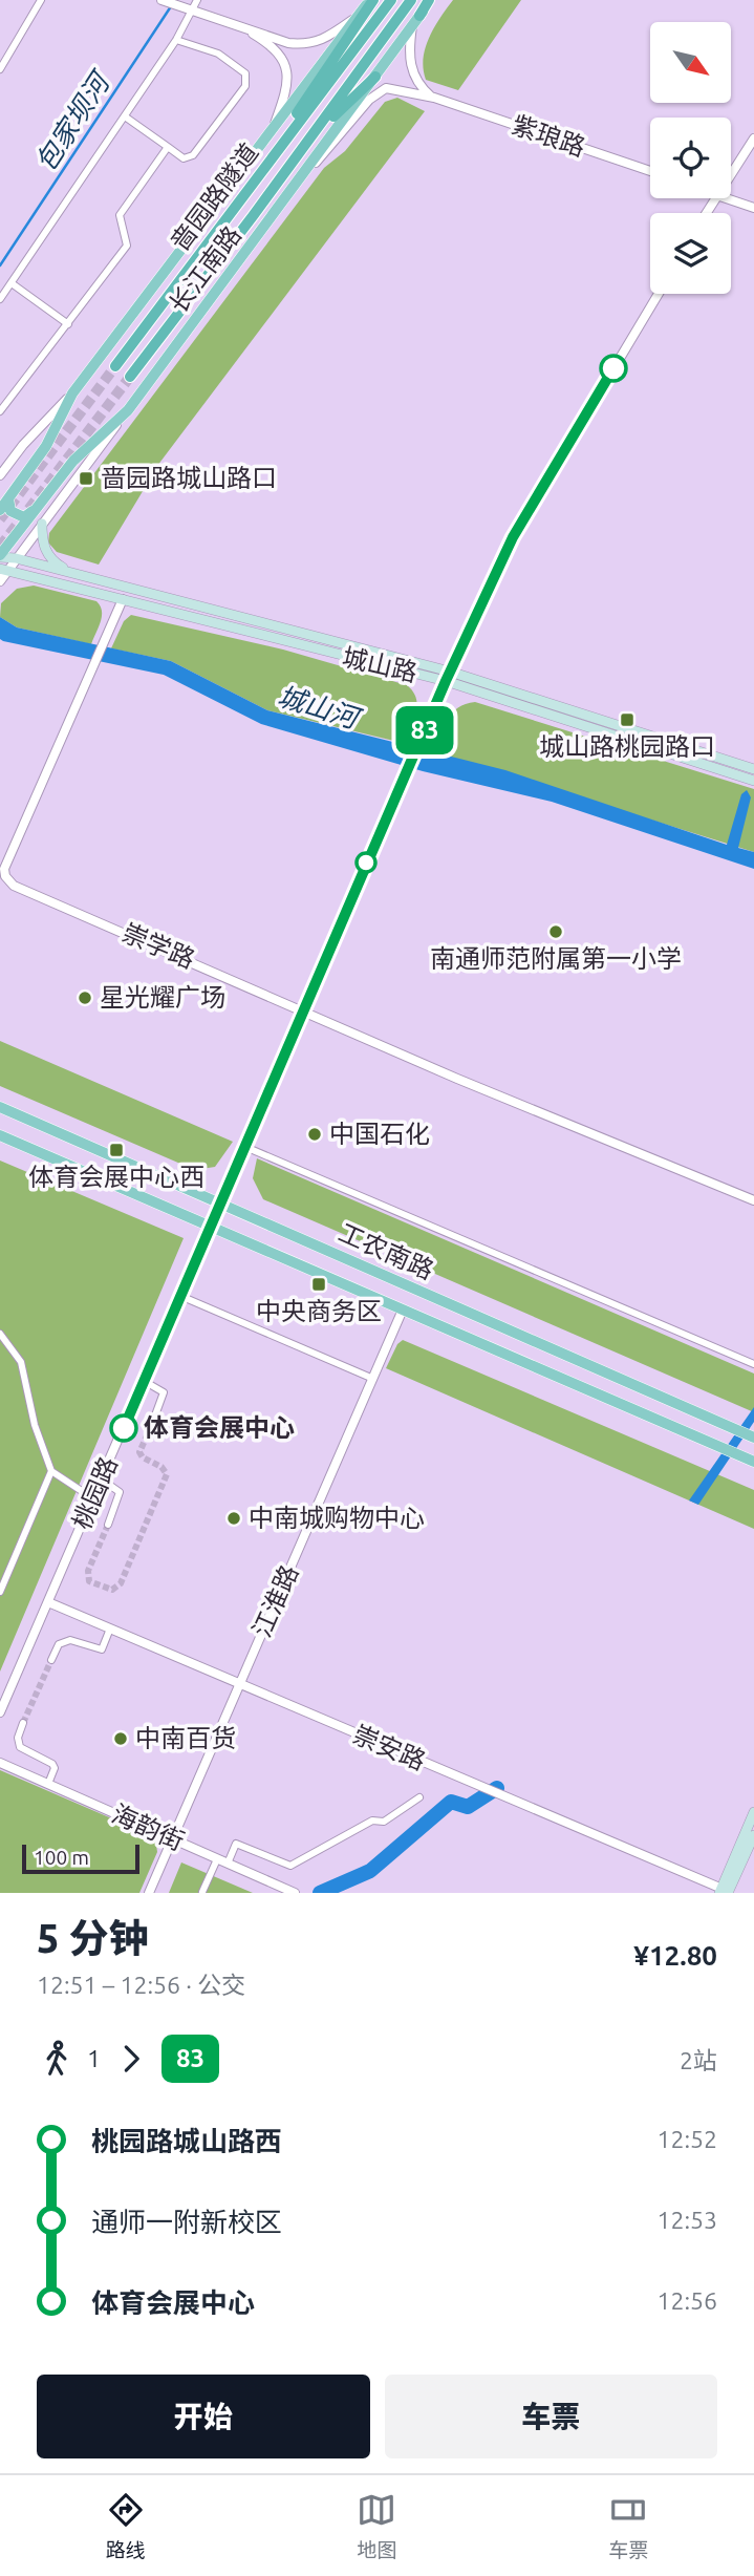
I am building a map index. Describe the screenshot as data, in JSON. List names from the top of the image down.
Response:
{
  "streets": {
    "highway": ["啬园路隧道"],
    "main road": ["长江南路", "城山路", "工农南路"],
    "street": [
      "紫琅路",
      "崇学路",
      "桃园路",
      "江淮路",
      "崇安路",
      "海韵街"
    ]
  },
  "crossings": [
    ["紫琅路", "长江南路"],
    ["长江南路", "城山路"],
    ["城山路", "崇学路"],
    ["城山路", "桃园路"],
    ["崇学路", "桃园路"],
    ["工农南路", "桃园路"],
    ["工农南路", "江淮路"],
    ["桃园路", "崇安路"],
    ["江淮路", "崇安路"],
    ["江淮路", "海韵街"]
  ],
  "water": ["包家坝河", "城山河"],
  "places": {
    "transit": [
      "啬园路城山路口",
      "城山路桃园路口",
      "体育会展中心西",
      "中央商务区"
    ],
    "other": [
      "南通师范附属第一小学",
      "星光耀广场",
      "中国石化",
      "体育会展中心",
      "中南城购物中心",
      "中南百货"
    ]
  },
  "lines": ["bus line 83"],
  "scale_bar": "100 m",
  "north": "bottom right",
  "page": {
    "on_map": "83",
    "scale": "100 m",
    "heading": ["5 分钟", "12:51 – 12:56 · 公交", "¥12.80"],
    "legs": ["1", "83", "2站"],
    "list": [
      {
        "name": "桃园路城山路西",
        "value": "12:52"
      },
      {
        "name": "通师一附新校区",
        "value": "12:53"
      },
      {
        "name": "体育会展中心",
        "value": "12:56"
      }
    ],
    "buttons": ["开始", "车票"],
    "tabs": ["路线", "地图", "车票"]
  }
}
